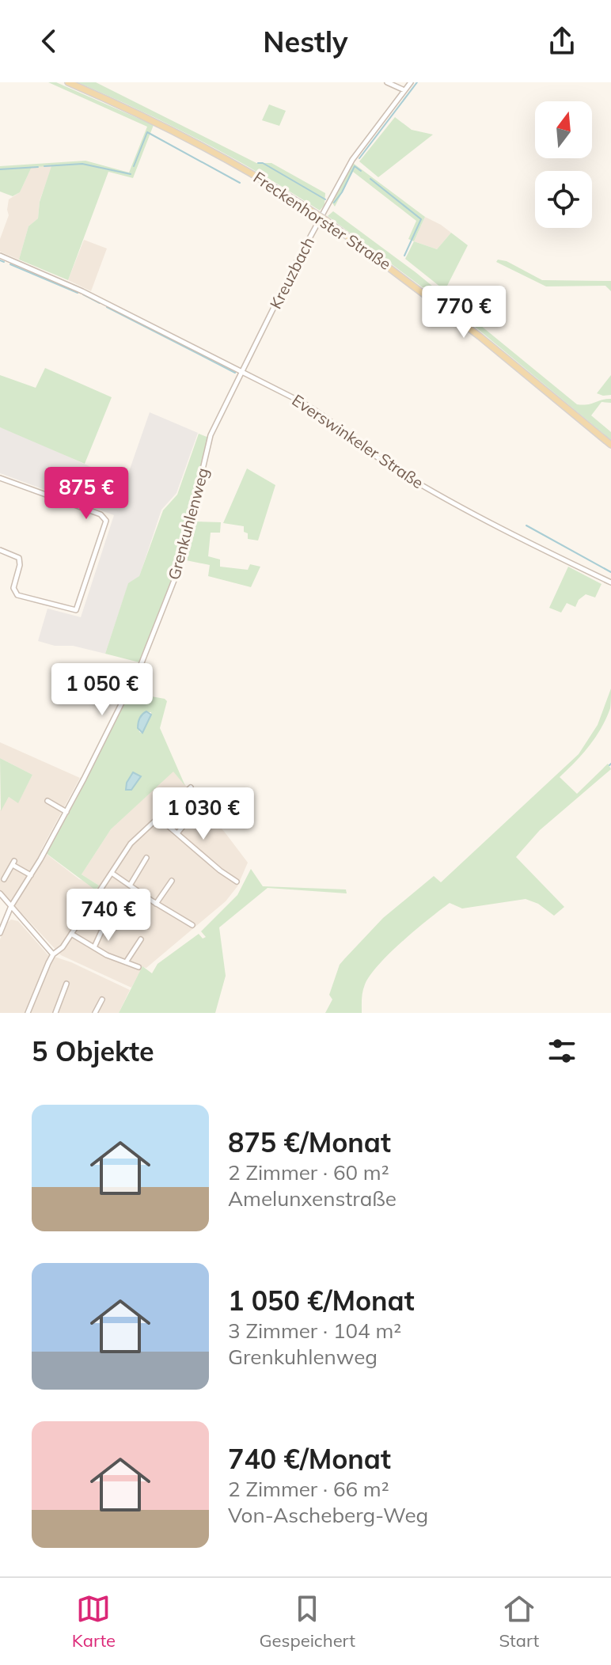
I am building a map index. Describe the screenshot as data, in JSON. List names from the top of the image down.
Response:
{
  "streets": {
    "main road": ["Freckenhorster Straße"],
    "street": ["Kreuzbach", "Everswinkeler Straße", "Grenkuhlenweg"]
  },
  "crossings": [
    ["Kreuzbach", "Everswinkeler Straße"],
    ["Kreuzbach", "Grenkuhlenweg"],
    ["Everswinkeler Straße", "Grenkuhlenweg"]
  ],
  "north": "top",
  "page": {
    "header": "Nestly",
    "price": [
      "770 €",
      "875 €",
      "1 050 €",
      "1 030 €",
      "740 €"
    ],
    "heading": "5 Objekte",
    "list": [
      {
        "name": "875 €/Monat",
        "note": "2 Zimmer · 60 m² · Amelunxenstraße"
      },
      {
        "name": "1 050 €/Monat",
        "note": "3 Zimmer · 104 m² · Grenkuhlenweg"
      },
      {
        "name": "740 €/Monat",
        "note": "2 Zimmer · 66 m² · Von-Ascheberg-Weg"
      }
    ],
    "tabs": ["Karte", "Gespeichert", "Start"]
  }
}
